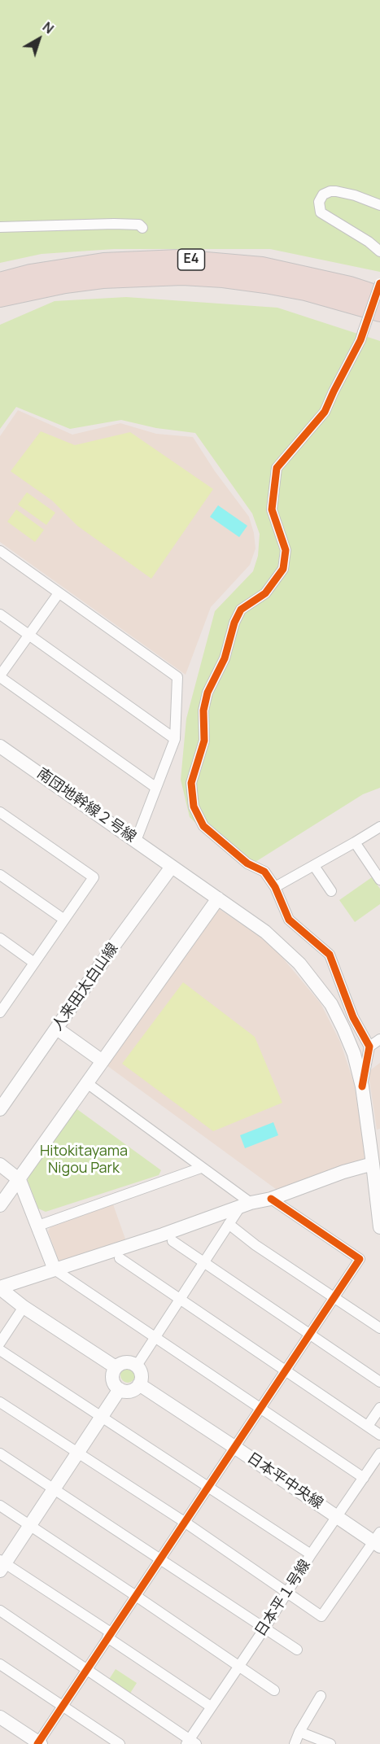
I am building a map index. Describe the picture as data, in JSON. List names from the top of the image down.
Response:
{
  "streets": {
    "highway": ["E4"],
    "street": [
      "南団地幹線２号線",
      "人来田太白山線",
      "日本平中央線",
      "日本平１号線"
    ]
  },
  "crossings": [
    ["南団地幹線２号線", "人来田太白山線"],
    ["日本平中央線", "日本平１号線"]
  ],
  "parks": ["Hitokitayama Nigou Park"],
  "north": "top right"
}
